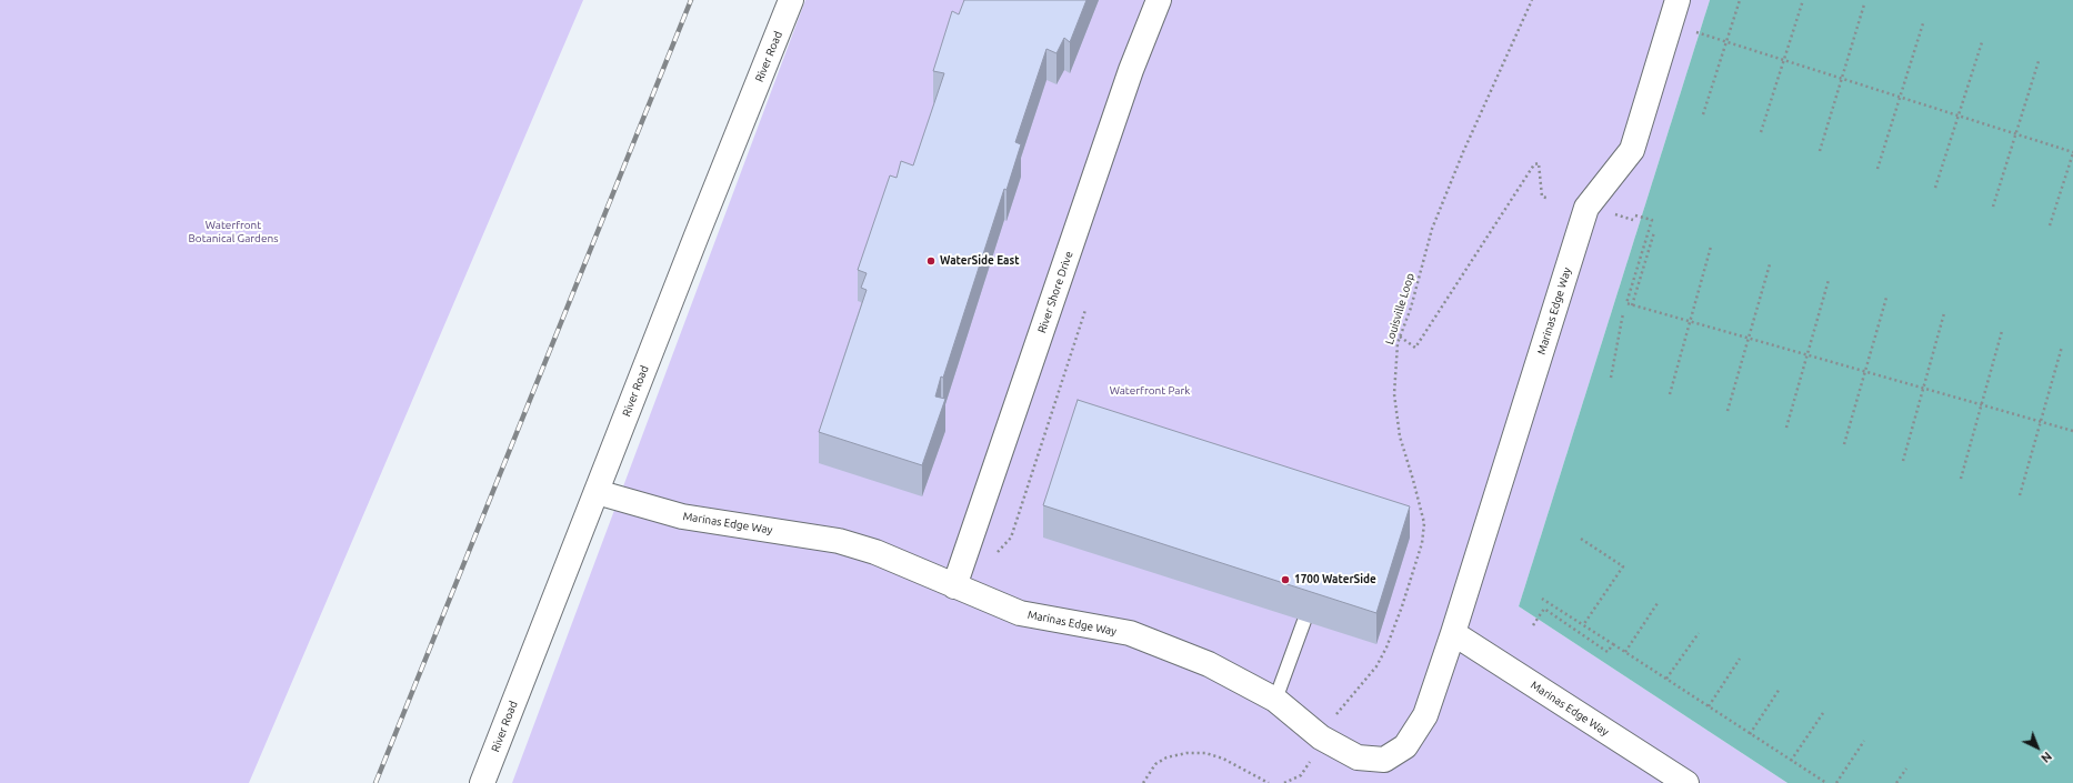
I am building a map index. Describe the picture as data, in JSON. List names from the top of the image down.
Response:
{
  "streets": {
    "street": ["River Road", "River Shore Drive", "Marinas Edge Way"],
    "path": ["Louisville Loop"]
  },
  "crossings": [
    ["River Road", "Marinas Edge Way"],
    ["River Shore Drive", "Marinas Edge Way"]
  ],
  "parks": ["Waterfront Botanical Gardens", "Waterfront Park"],
  "places": ["WaterSide East", "1700 WaterSide"],
  "north": "bottom right"
}
